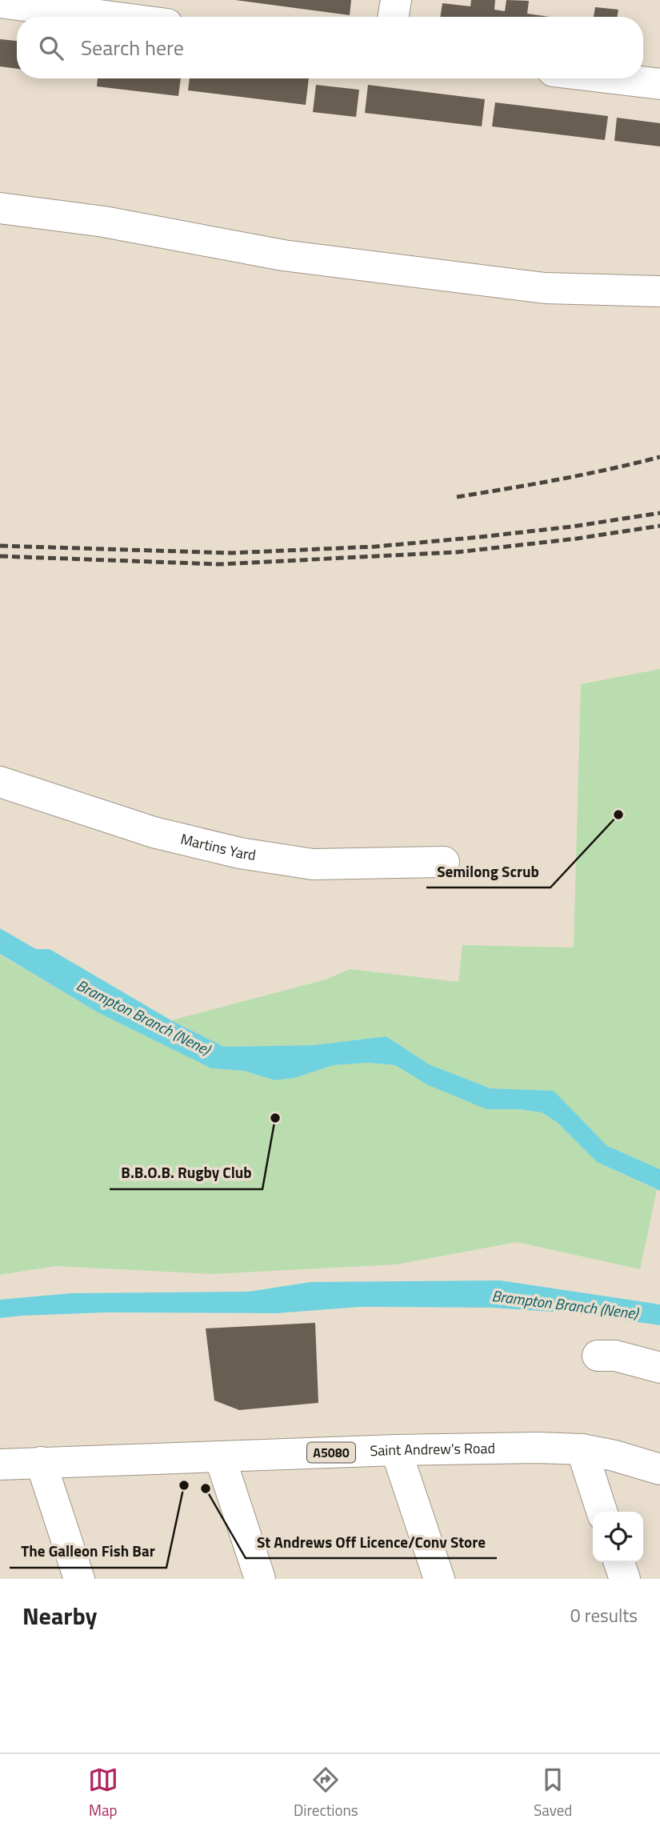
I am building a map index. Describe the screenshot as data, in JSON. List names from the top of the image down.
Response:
{
  "streets": {
    "street": ["Martins Yard", "Saint Andrew's Road", "A5080"]
  },
  "water": ["Brampton Branch (Nene)"],
  "places": [
    "Semilong Scrub",
    "B.B.O.B. Rugby Club",
    "The Galleon Fish Bar",
    "St Andrews Off Licence/Conv Store"
  ],
  "page": {
    "search": "Search here",
    "heading": ["Nearby", "0 results"],
    "nav": ["Map", "Directions", "Saved"]
  }
}
